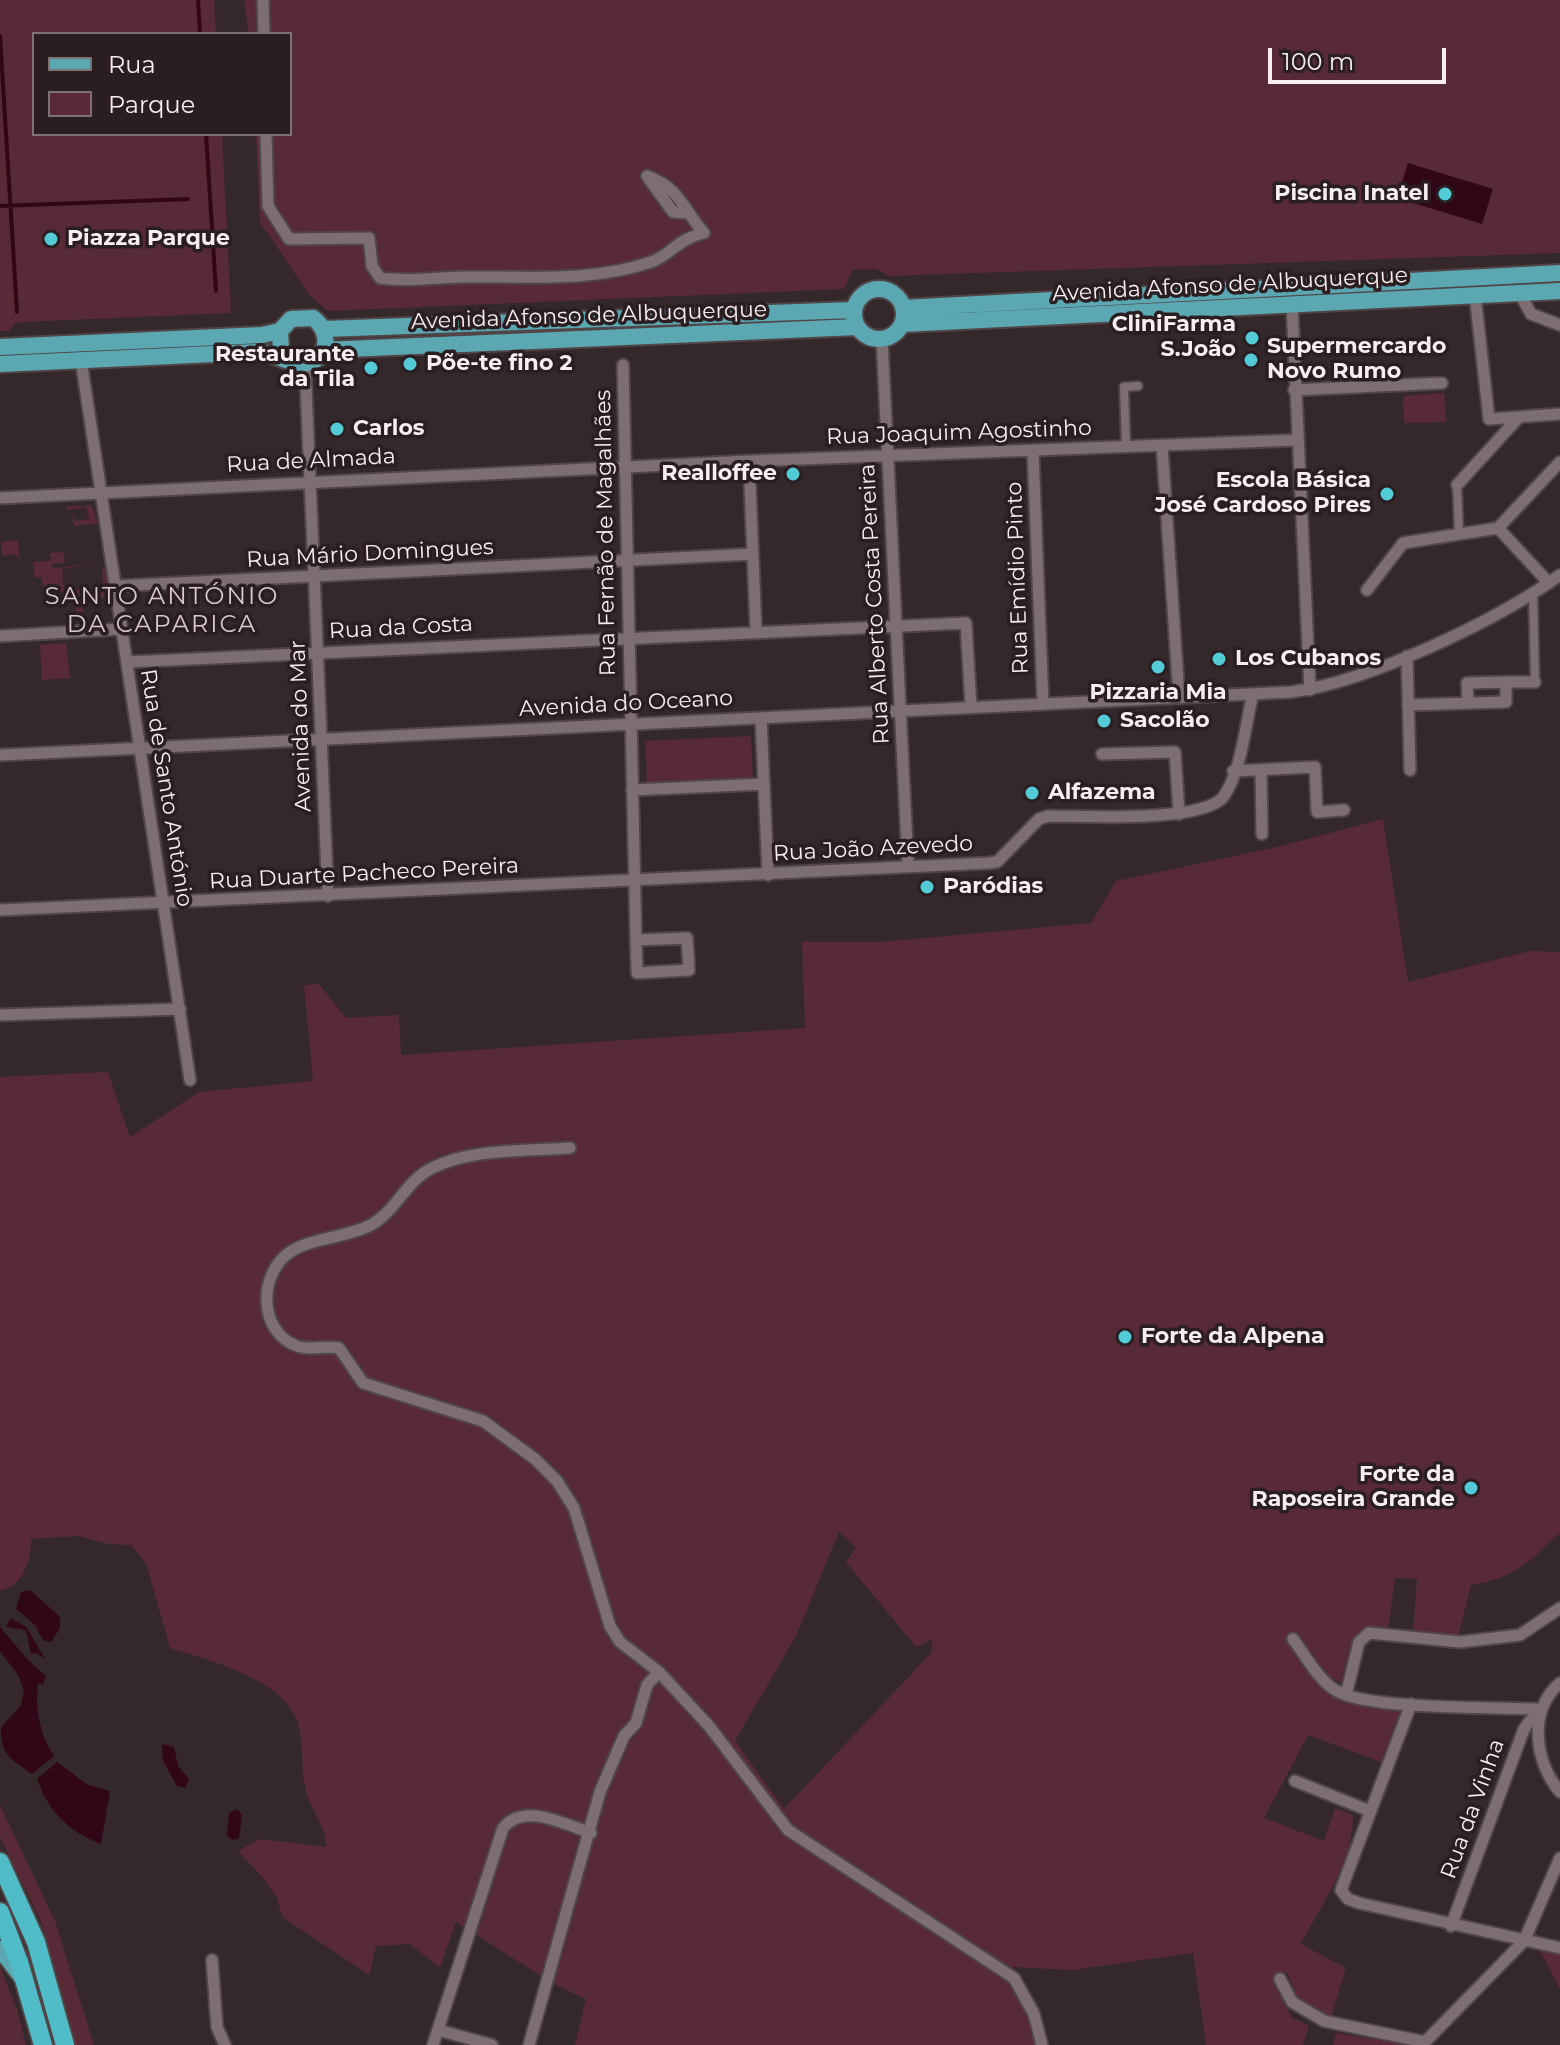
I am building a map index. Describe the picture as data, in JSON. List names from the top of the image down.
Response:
{
  "streets": {
    "main road": ["Avenida Afonso de Albuquerque"],
    "street": [
      "Rua Joaquim Agostinho",
      "Rua de Almada",
      "Rua Fernão de Magalhães",
      "Rua Mário Domingues",
      "Rua Emídio Pinto",
      "Rua Alberto Costa Pereira",
      "Rua da Costa",
      "Avenida do Oceano",
      "Avenida do Mar",
      "Rua de Santo António",
      "Rua João Azevedo",
      "Rua Duarte Pacheco Pereira",
      "Rua da Vinha"
    ]
  },
  "crossings": [
    ["Avenida Afonso de Albuquerque", "Rua Alberto Costa Pereira"],
    ["Avenida Afonso de Albuquerque", "Avenida do Mar"],
    ["Rua Joaquim Agostinho", "Rua de Almada"],
    ["Rua Joaquim Agostinho", "Rua Fernão de Magalhães"],
    ["Rua Joaquim Agostinho", "Rua Emídio Pinto"],
    ["Rua Joaquim Agostinho", "Rua Alberto Costa Pereira"],
    ["Rua de Almada", "Rua Fernão de Magalhães"],
    ["Rua de Almada", "Avenida do Mar"],
    ["Rua de Almada", "Rua de Santo António"],
    ["Rua Fernão de Magalhães", "Rua Mário Domingues"],
    ["Rua Fernão de Magalhães", "Rua da Costa"],
    ["Rua Fernão de Magalhães", "Avenida do Oceano"],
    ["Rua Fernão de Magalhães", "Rua João Azevedo"],
    ["Rua Fernão de Magalhães", "Rua Duarte Pacheco Pereira"],
    ["Rua Mário Domingues", "Avenida do Mar"],
    ["Rua Mário Domingues", "Rua de Santo António"],
    ["Rua Emídio Pinto", "Avenida do Oceano"],
    ["Rua Alberto Costa Pereira", "Rua da Costa"],
    ["Rua Alberto Costa Pereira", "Avenida do Oceano"],
    ["Rua Alberto Costa Pereira", "Rua João Azevedo"],
    ["Rua da Costa", "Avenida do Oceano"],
    ["Rua da Costa", "Avenida do Mar"],
    ["Rua da Costa", "Rua de Santo António"],
    ["Avenida do Oceano", "Avenida do Mar"],
    ["Avenida do Oceano", "Rua de Santo António"],
    ["Avenida do Oceano", "Rua João Azevedo"],
    ["Avenida do Mar", "Rua Duarte Pacheco Pereira"],
    ["Rua de Santo António", "Rua Duarte Pacheco Pereira"],
    ["Rua João Azevedo", "Rua Duarte Pacheco Pereira"]
  ],
  "districts": ["SANTO ANTÓNIO DA CAPARICA"],
  "places": [
    "Piscina Inatel",
    "Piazza Parque",
    "CliniFarma S.João",
    "Supermercardo Novo Rumo",
    "Põe-te fino 2",
    "Restaurante da Tila",
    "Carlos",
    "Realloffee",
    "Escola Básica José Cardoso Pires",
    "Los Cubanos",
    "Pizzaria Mia",
    "Sacolão",
    "Alfazema",
    "Paródias",
    "Forte da Alpena",
    "Forte da Raposeira Grande"
  ],
  "legend": ["Rua", "Parque"],
  "scale_bar": "100 m"
}
